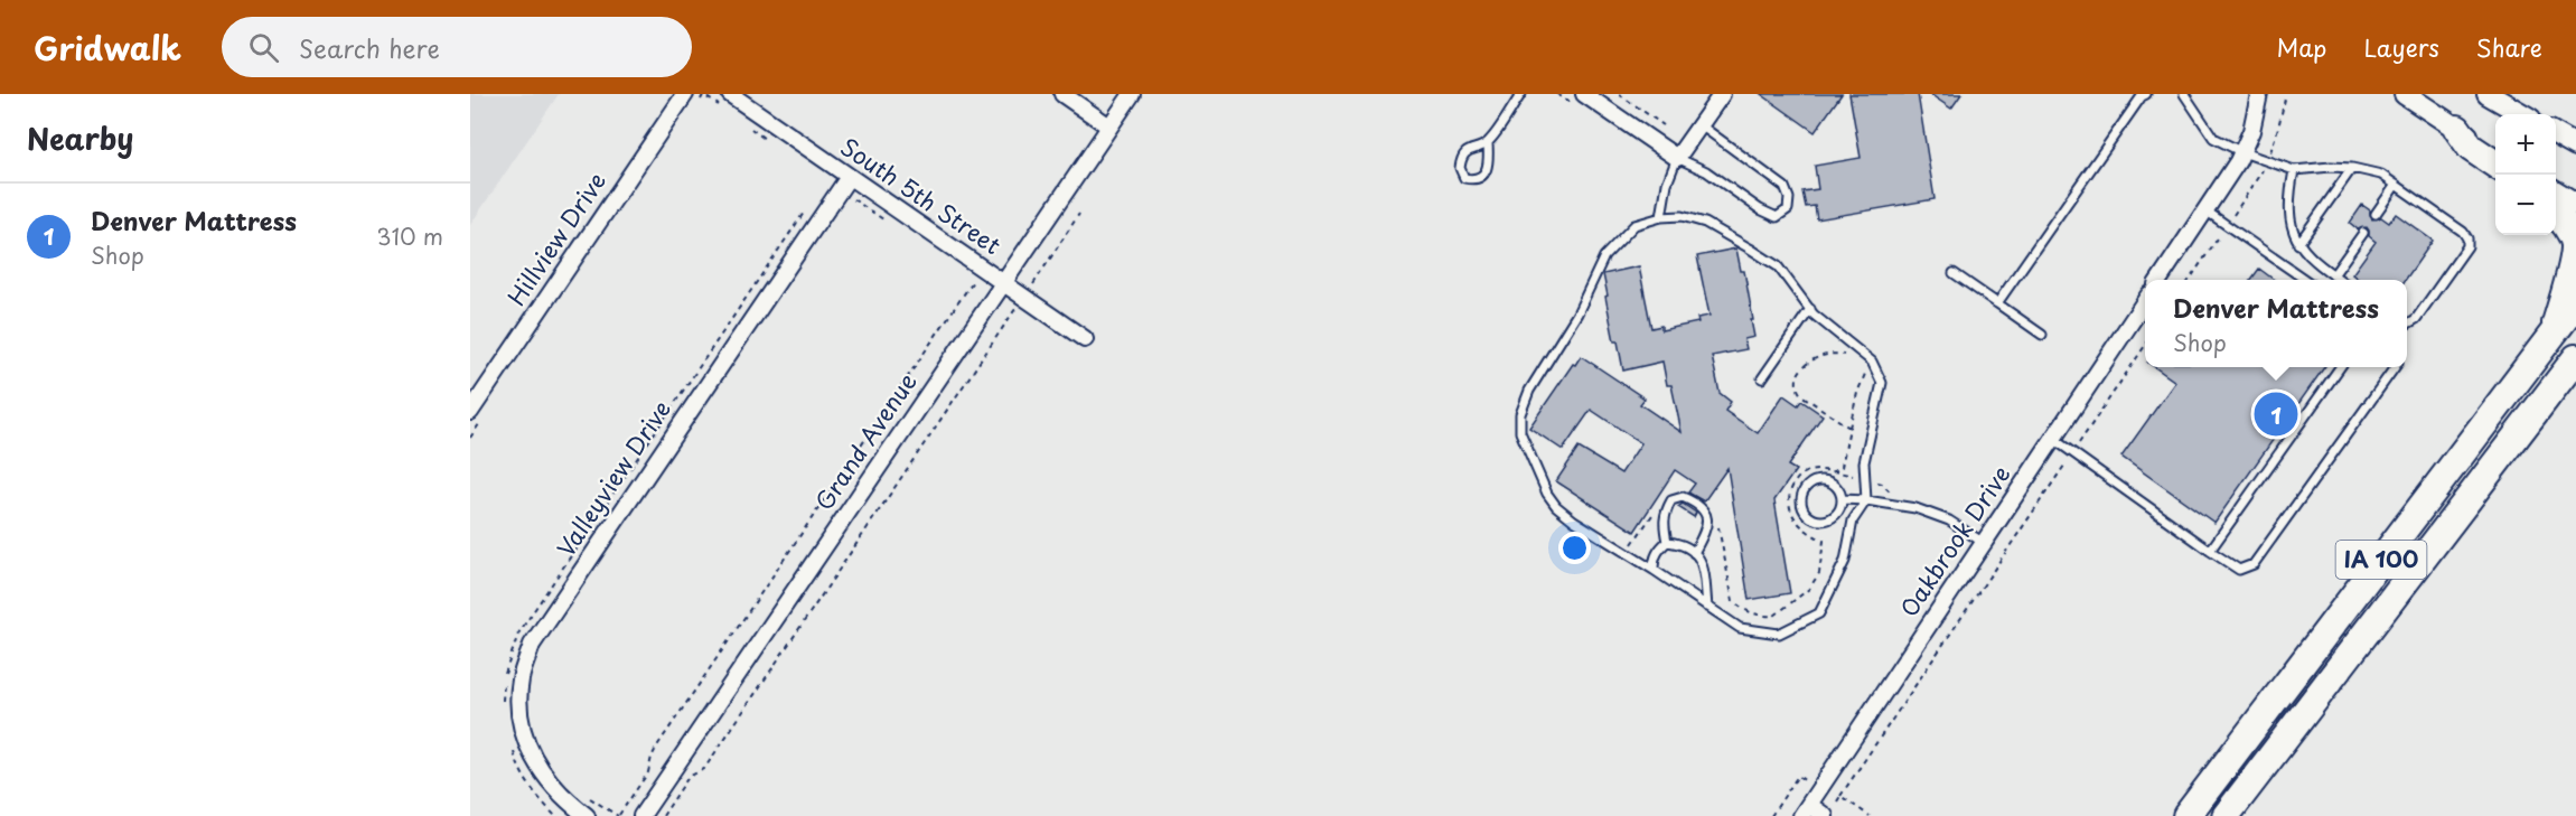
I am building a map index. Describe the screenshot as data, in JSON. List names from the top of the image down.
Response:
{
  "streets": {
    "highway": ["IA 100"],
    "street": [
      "South 5th Street",
      "Hillview Drive",
      "Grand Avenue",
      "Valleyview Drive",
      "Oakbrook Drive"
    ]
  },
  "crossings": [
    ["South 5th Street", "Grand Avenue"],
    ["South 5th Street", "Valleyview Drive"]
  ],
  "page": {
    "header": "Gridwalk",
    "search": "Search here",
    "nav": ["Map", "Layers", "Share"],
    "heading": "Nearby",
    "map_buttons": ["+", "−"],
    "list": [
      {
        "mark": "1",
        "name": "Denver Mattress",
        "note": "Shop",
        "value": "310 m"
      }
    ],
    "popup": ["Denver Mattress", "Shop"],
    "pins": "1"
  }
}
